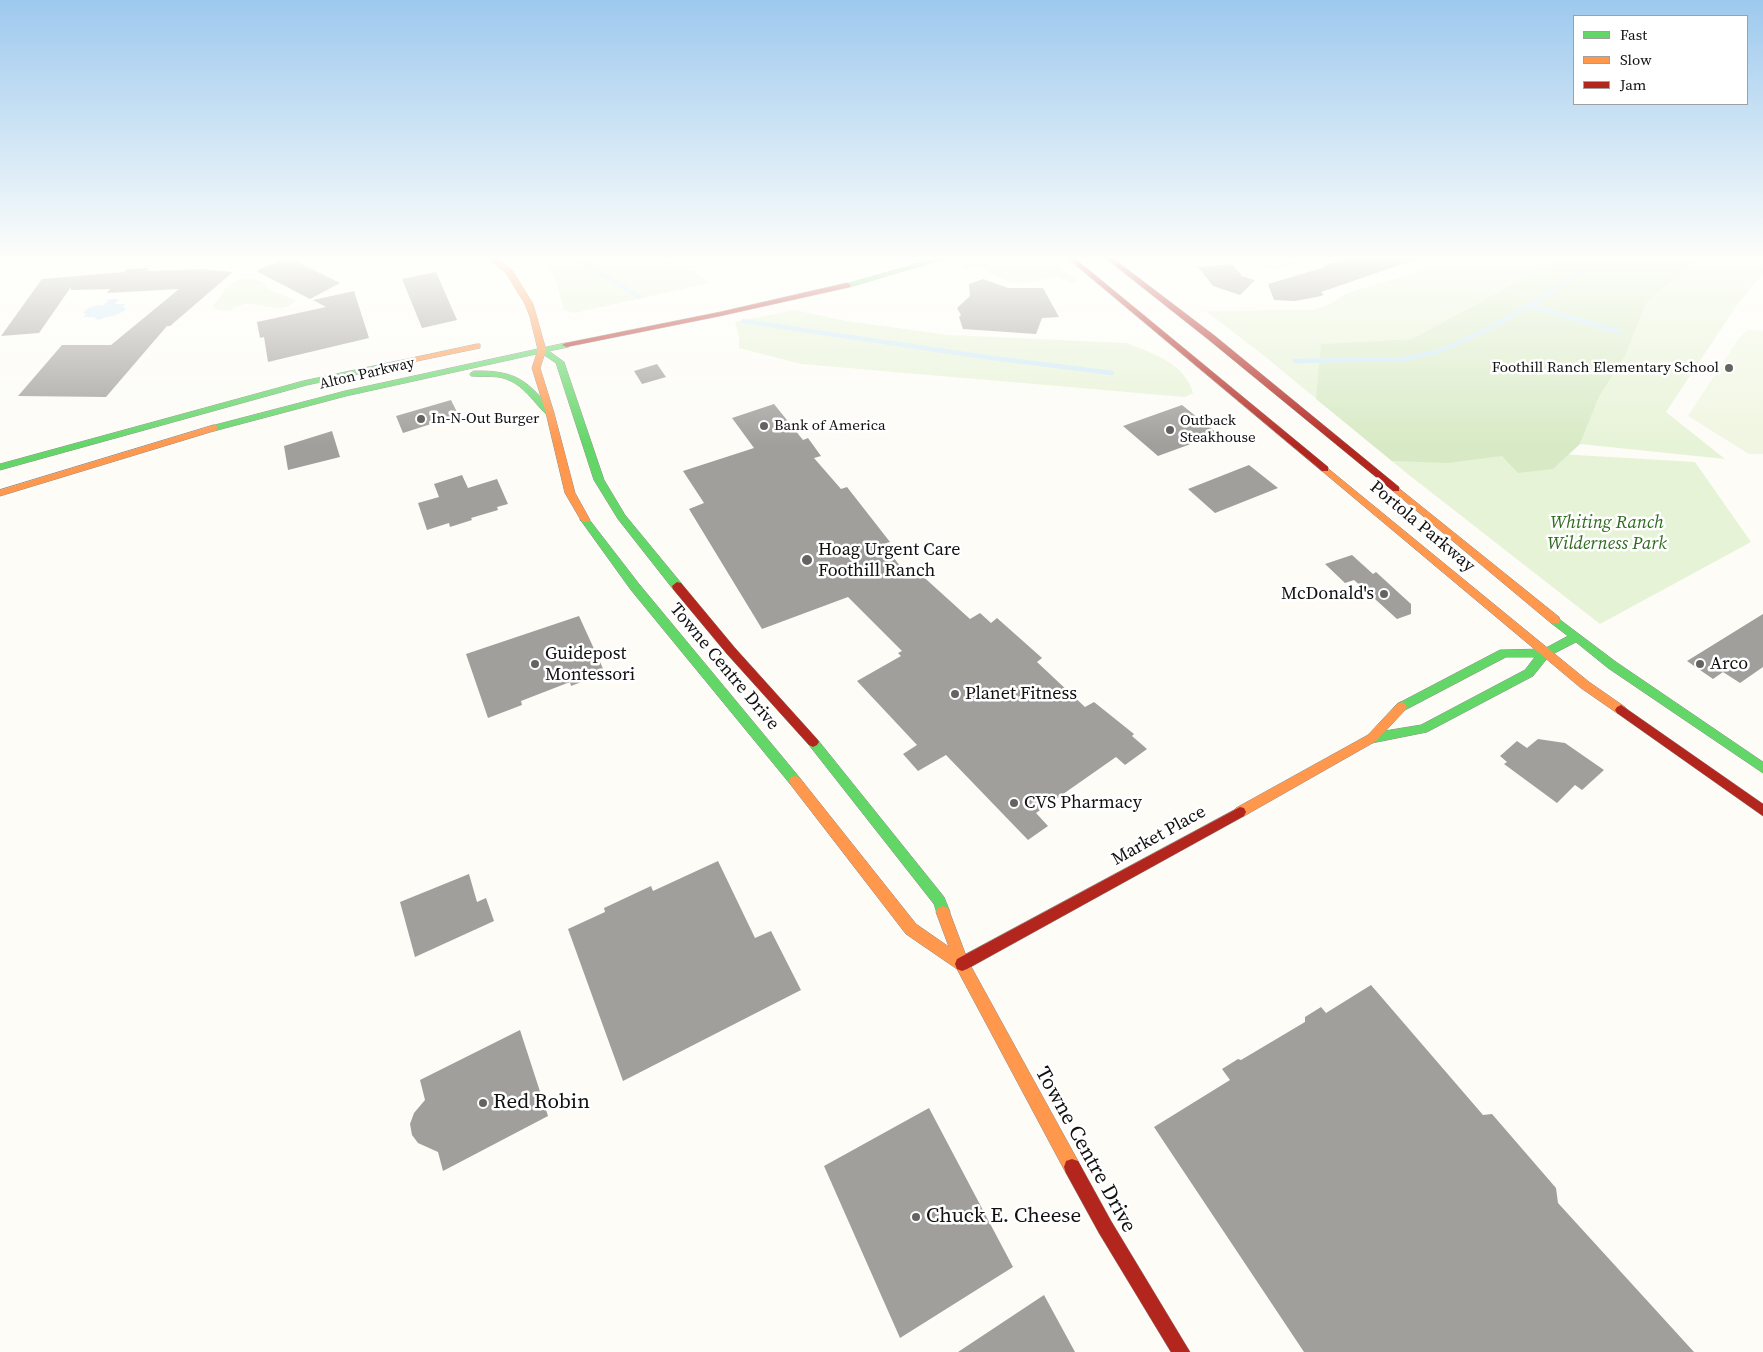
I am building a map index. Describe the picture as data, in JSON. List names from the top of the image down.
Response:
{
  "streets": {
    "main road": [
      "Alton Parkway",
      "Portola Parkway",
      "Towne Centre Drive",
      "Market Place"
    ]
  },
  "crossings": [
    ["Alton Parkway", "Towne Centre Drive"],
    ["Portola Parkway", "Market Place"],
    ["Towne Centre Drive", "Market Place"]
  ],
  "parks": ["Whiting Ranch Wilderness Park"],
  "places": [
    "Foothill Ranch Elementary School",
    "In-N-Out Burger",
    "Bank of America",
    "Outback Steakhouse",
    "Hoag Urgent Care Foothill Ranch",
    "McDonald's",
    "Guidepost Montessori",
    "Arco",
    "Planet Fitness",
    "CVS Pharmacy",
    "Red Robin",
    "Chuck E. Cheese"
  ],
  "legend": ["Fast", "Slow", "Jam"]
}
